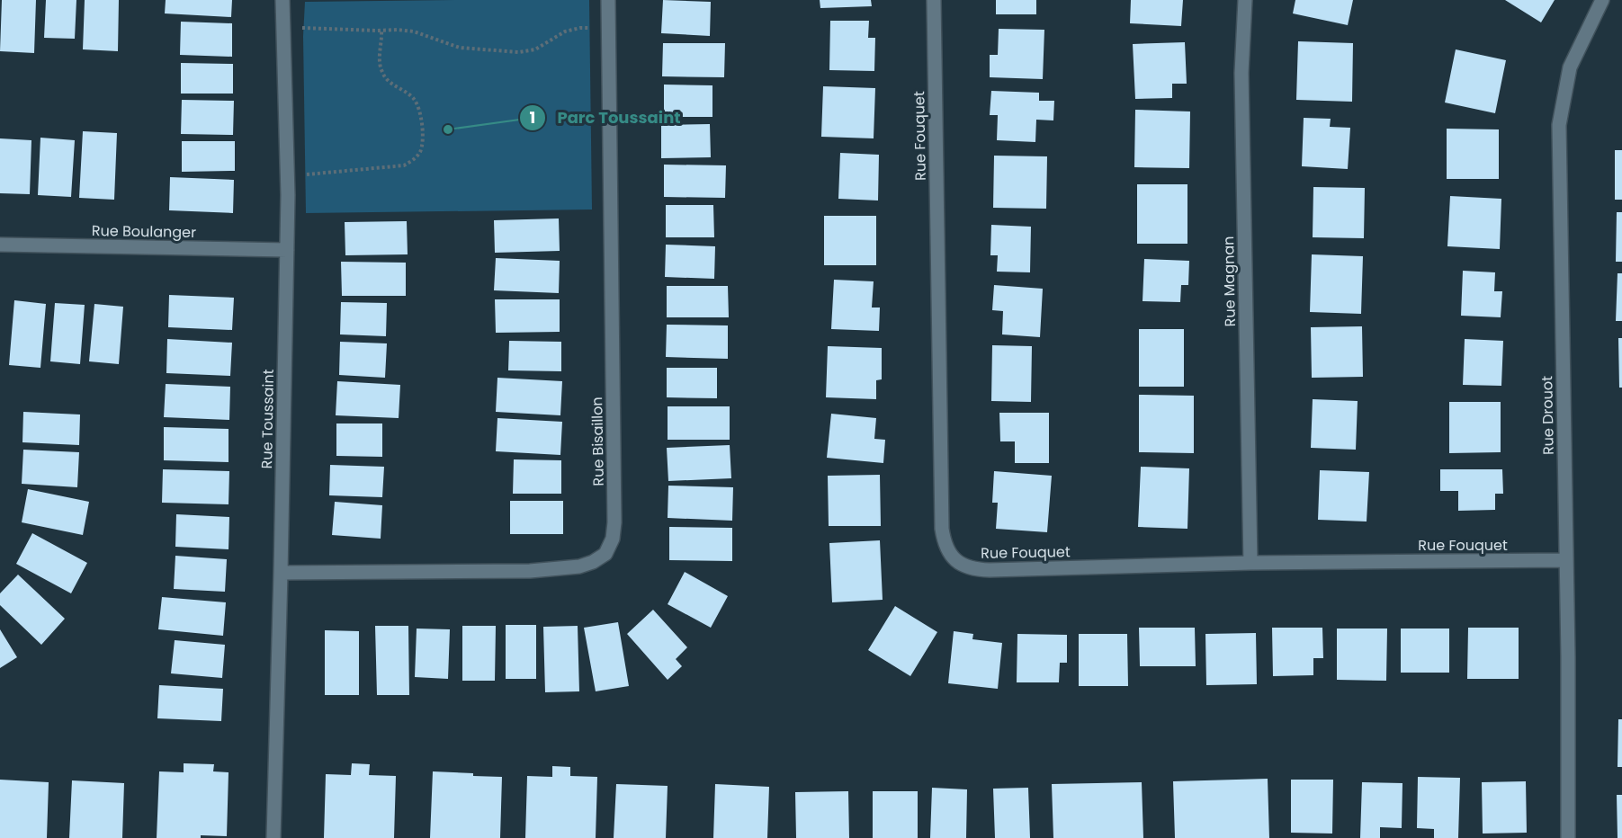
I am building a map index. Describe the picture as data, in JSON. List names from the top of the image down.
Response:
{
  "streets": {
    "street": [
      "Rue Fouquet",
      "Rue Boulanger",
      "Rue Magnan",
      "Rue Drouot",
      "Rue Toussaint",
      "Rue Bisaillon"
    ]
  },
  "crossings": [
    ["Rue Fouquet", "Rue Magnan"],
    ["Rue Fouquet", "Rue Drouot"],
    ["Rue Boulanger", "Rue Toussaint"],
    ["Rue Toussaint", "Rue Bisaillon"]
  ],
  "places": ["Parc Toussaint"]
}
